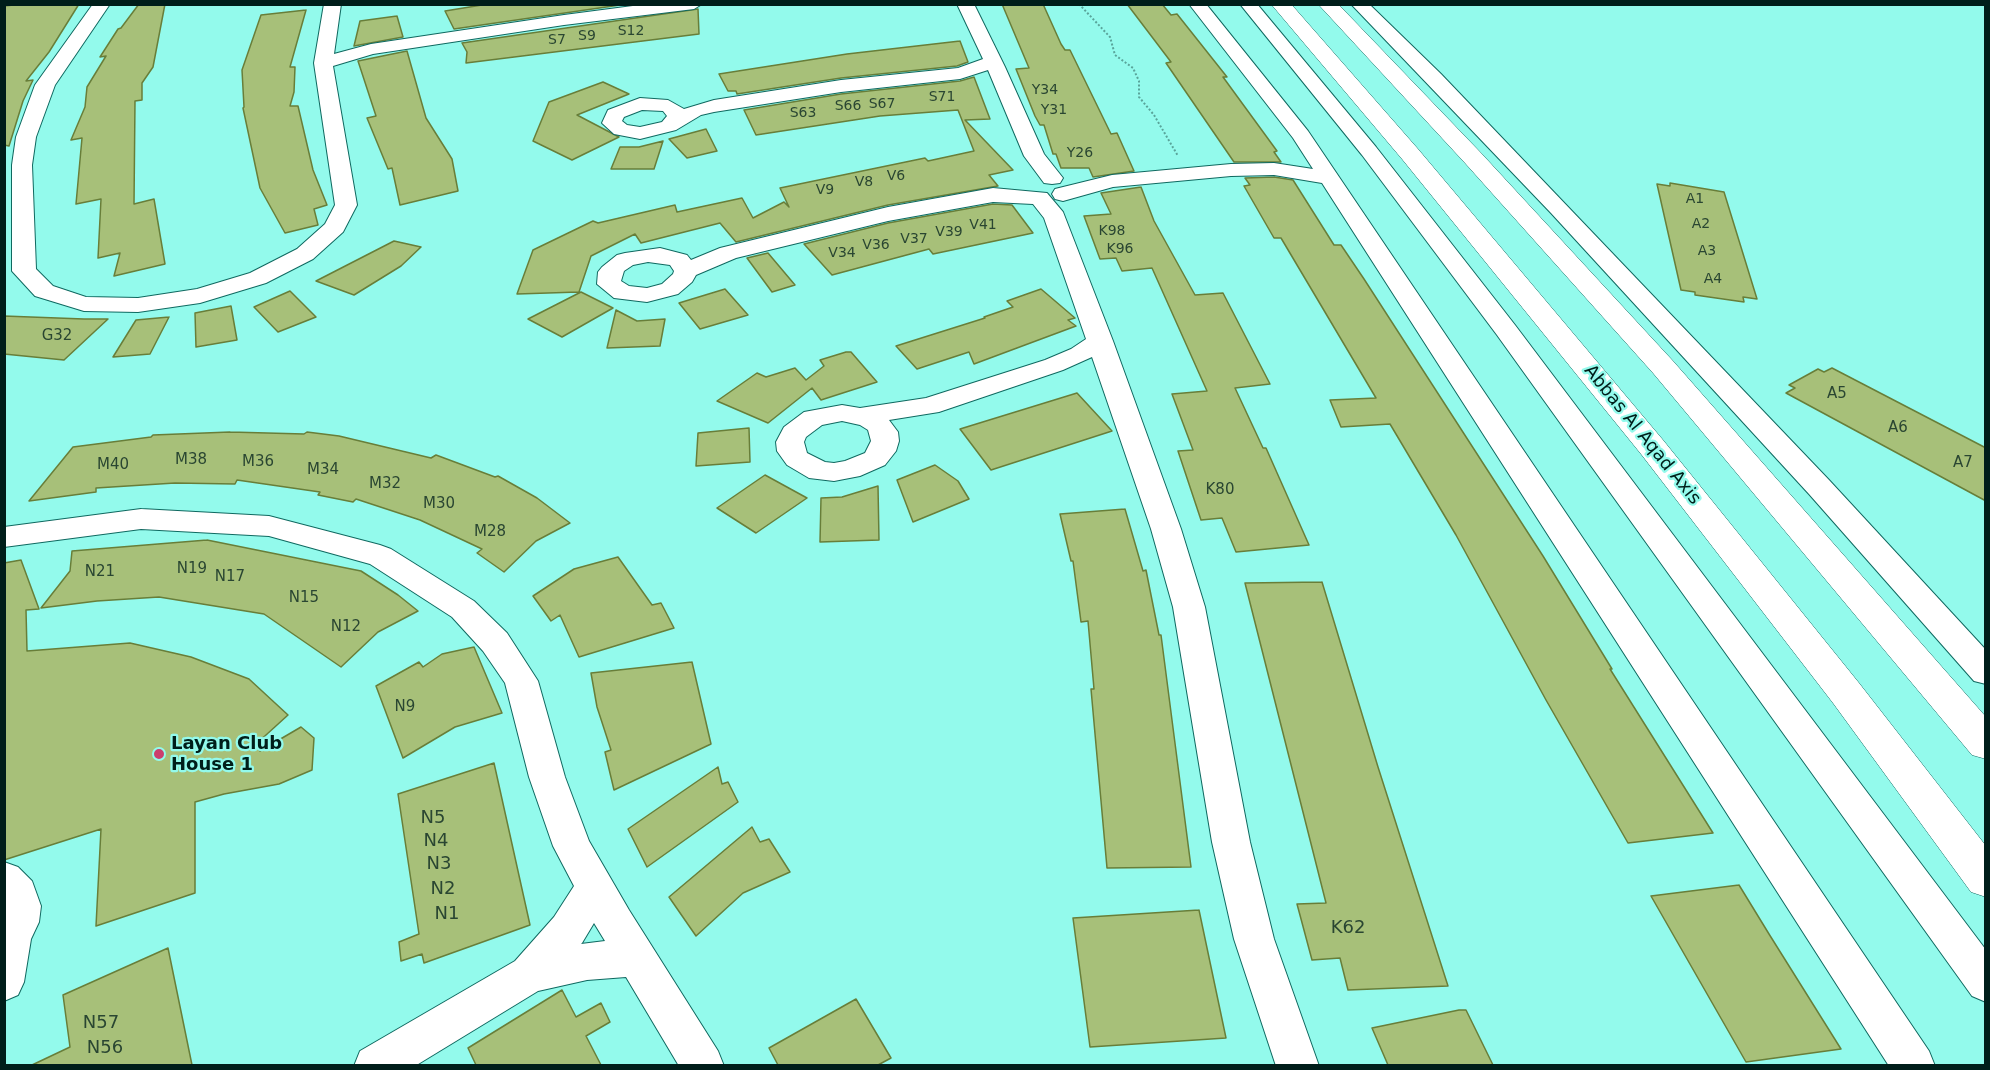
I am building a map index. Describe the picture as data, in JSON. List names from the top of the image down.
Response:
{
  "streets": {
    "main road": ["Abbas Al Aqad Axis"]
  },
  "places": ["Layan Club House 1"],
  "house_numbers": [
    "S12",
    "S9",
    "S7",
    "Y34",
    "S71",
    "S67",
    "S66",
    "Y31",
    "S63",
    "Y26",
    "V6",
    "V8",
    "V9",
    "A1",
    "A2",
    "V41",
    "K98",
    "V39",
    "V37",
    "V36",
    "K96",
    "A3",
    "V34",
    "A4",
    "G32",
    "A5",
    "A6",
    "M38",
    "M36",
    "A7",
    "M40",
    "M34",
    "M32",
    "K80",
    "M30",
    "M28",
    "N19",
    "N21",
    "N17",
    "N15",
    "N12",
    "N9",
    "N5",
    "N4",
    "N3",
    "N2",
    "N1",
    "K62",
    "N57",
    "N56"
  ]
}
